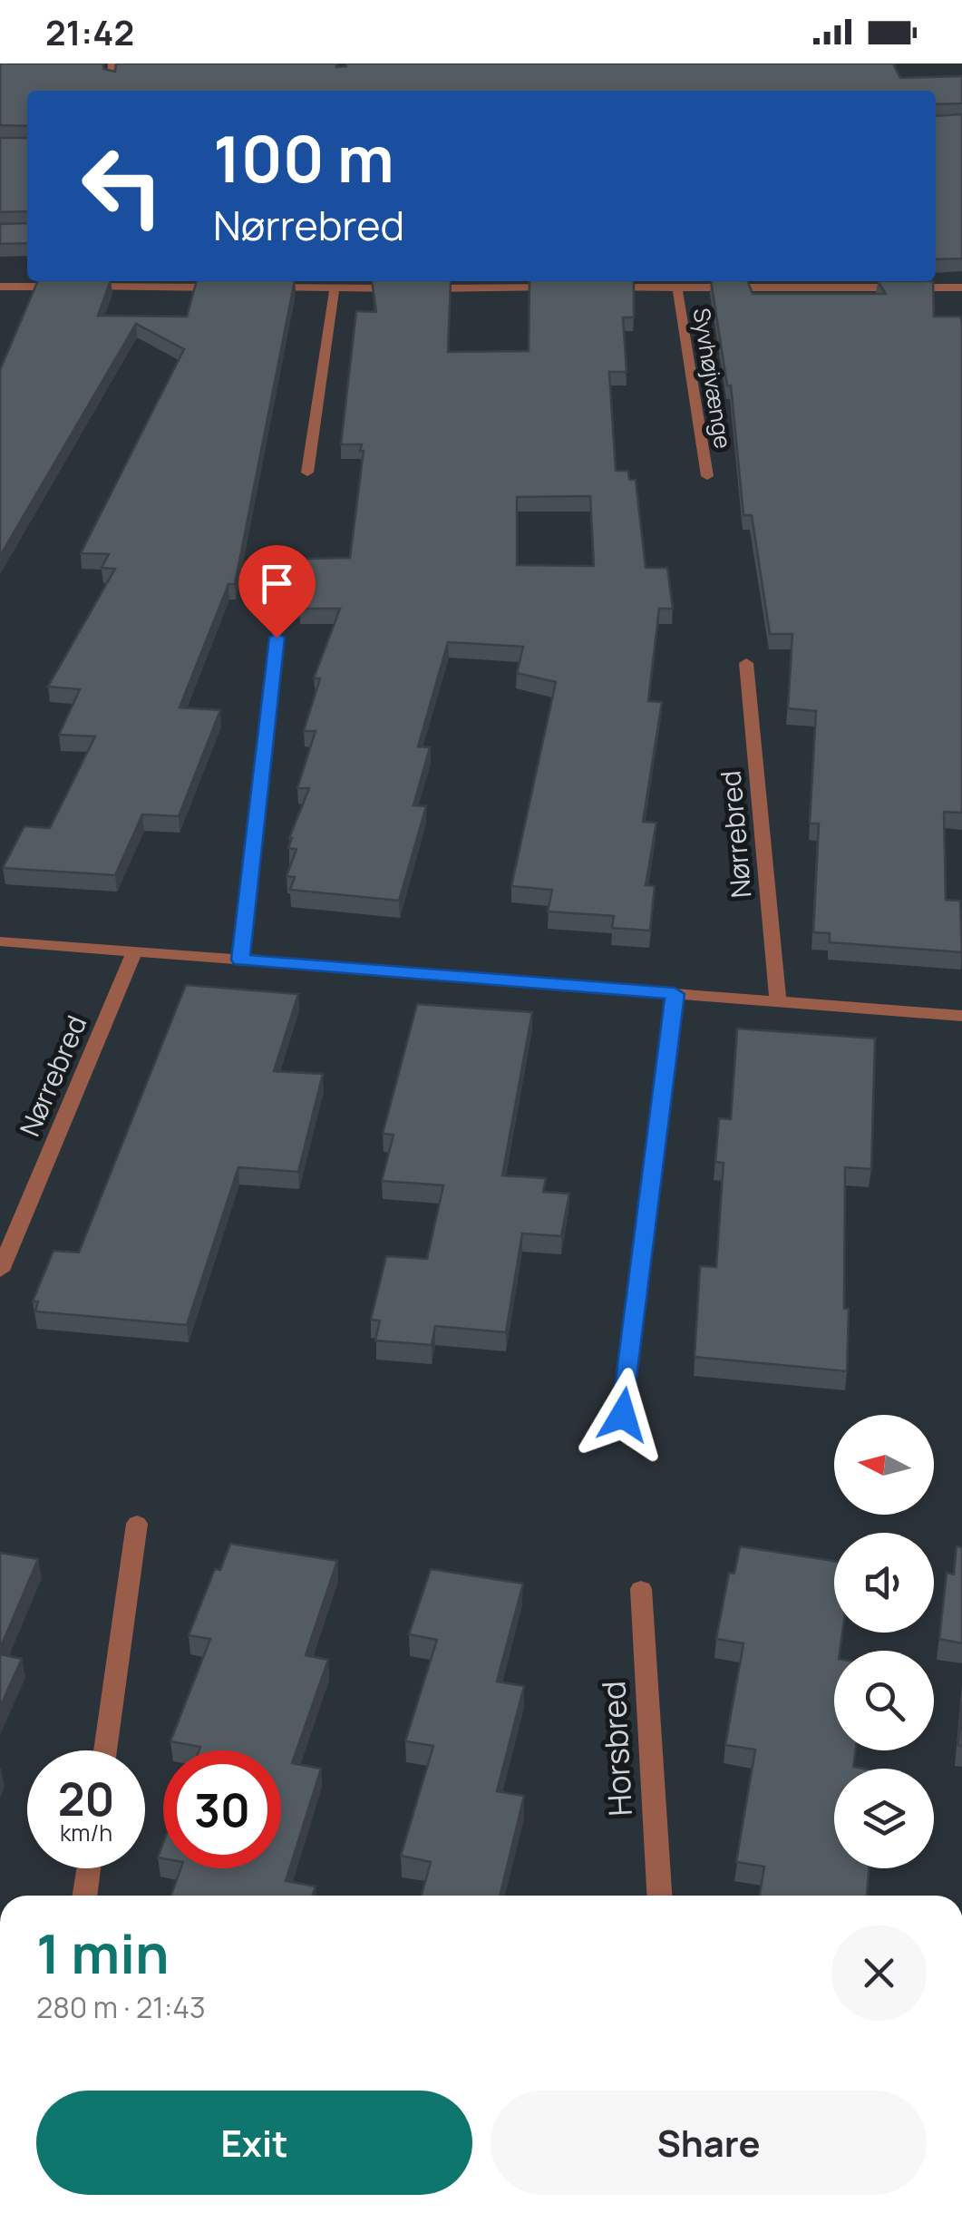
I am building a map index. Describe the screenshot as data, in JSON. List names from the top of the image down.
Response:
{
  "streets": {
    "street": ["Syvhøjvænge", "Nørrebred", "Horsbred"]
  },
  "north": "left",
  "page": {
    "status": "21:42",
    "turn": ["100 m", "Nørrebred"],
    "speed": "20 km/h",
    "limit": "30",
    "heading": ["1 min", "280 m · 21:43"],
    "buttons": ["Exit", "Share"]
  }
}
